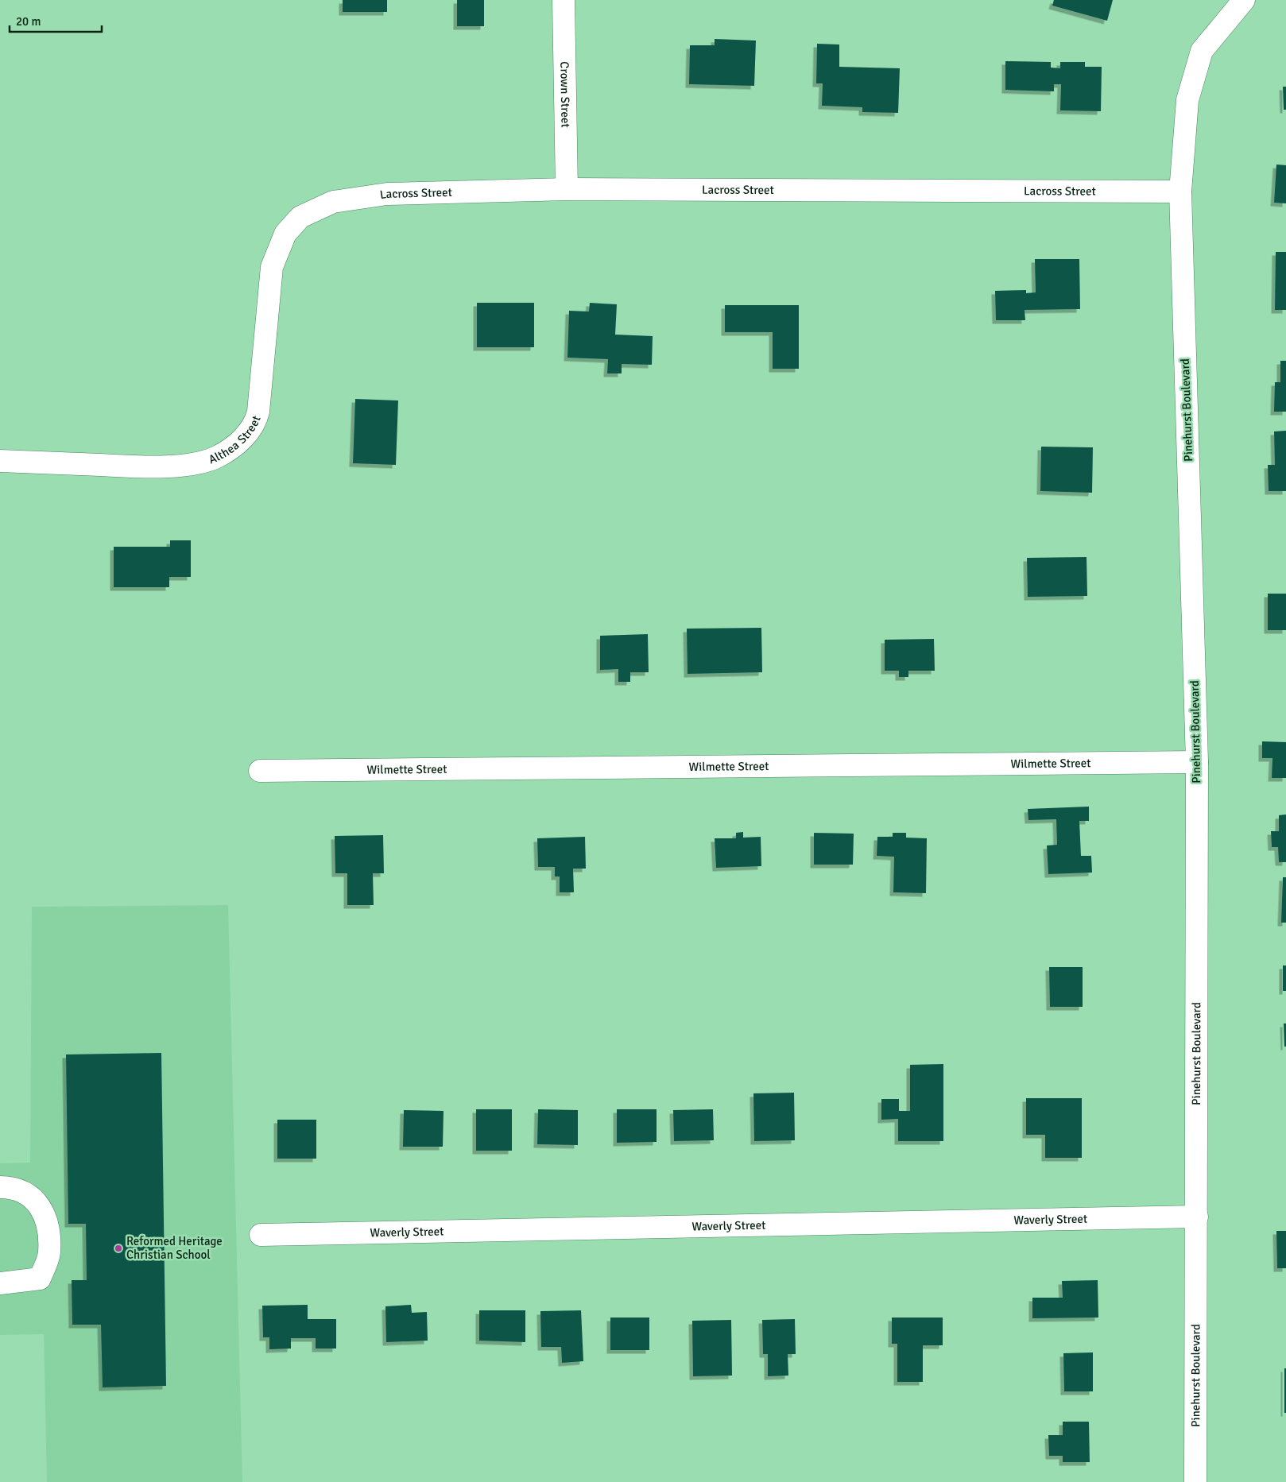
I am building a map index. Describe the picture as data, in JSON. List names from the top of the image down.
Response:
{
  "streets": {
    "street": [
      "Crown Street",
      "Lacross Street",
      "Pinehurst Boulevard",
      "Althea Street",
      "Wilmette Street",
      "Waverly Street"
    ]
  },
  "crossings": [
    ["Crown Street", "Lacross Street"],
    ["Lacross Street", "Pinehurst Boulevard"],
    ["Lacross Street", "Althea Street"],
    ["Pinehurst Boulevard", "Wilmette Street"],
    ["Pinehurst Boulevard", "Waverly Street"]
  ],
  "places": ["Reformed Heritage Christian School"],
  "scale_bar": "20 m"
}
